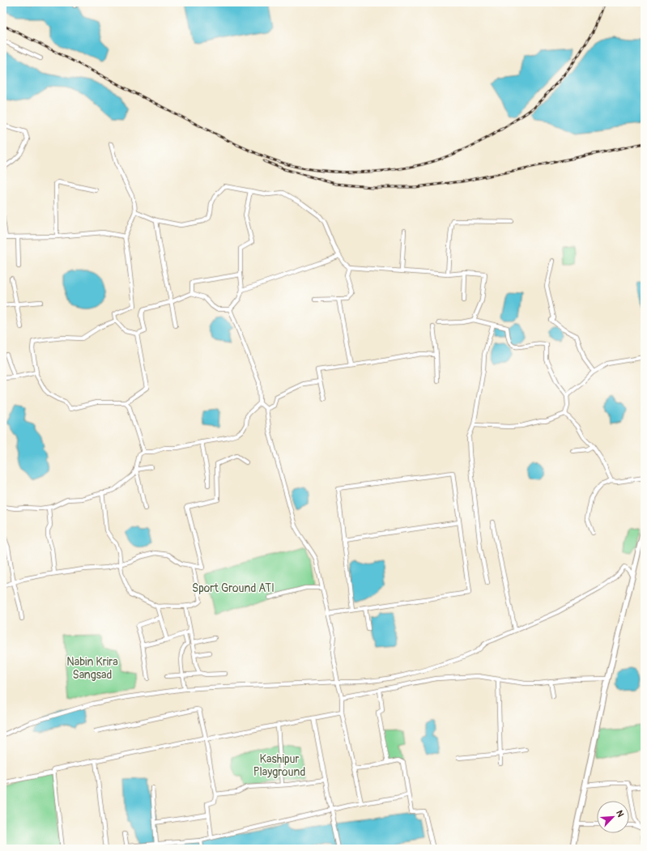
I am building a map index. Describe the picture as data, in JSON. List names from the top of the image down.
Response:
{
  "parks": ["Sport Ground ATI", "Nabin Krira Sangsad", "Kashipur Playground"],
  "north": "top right"
}
